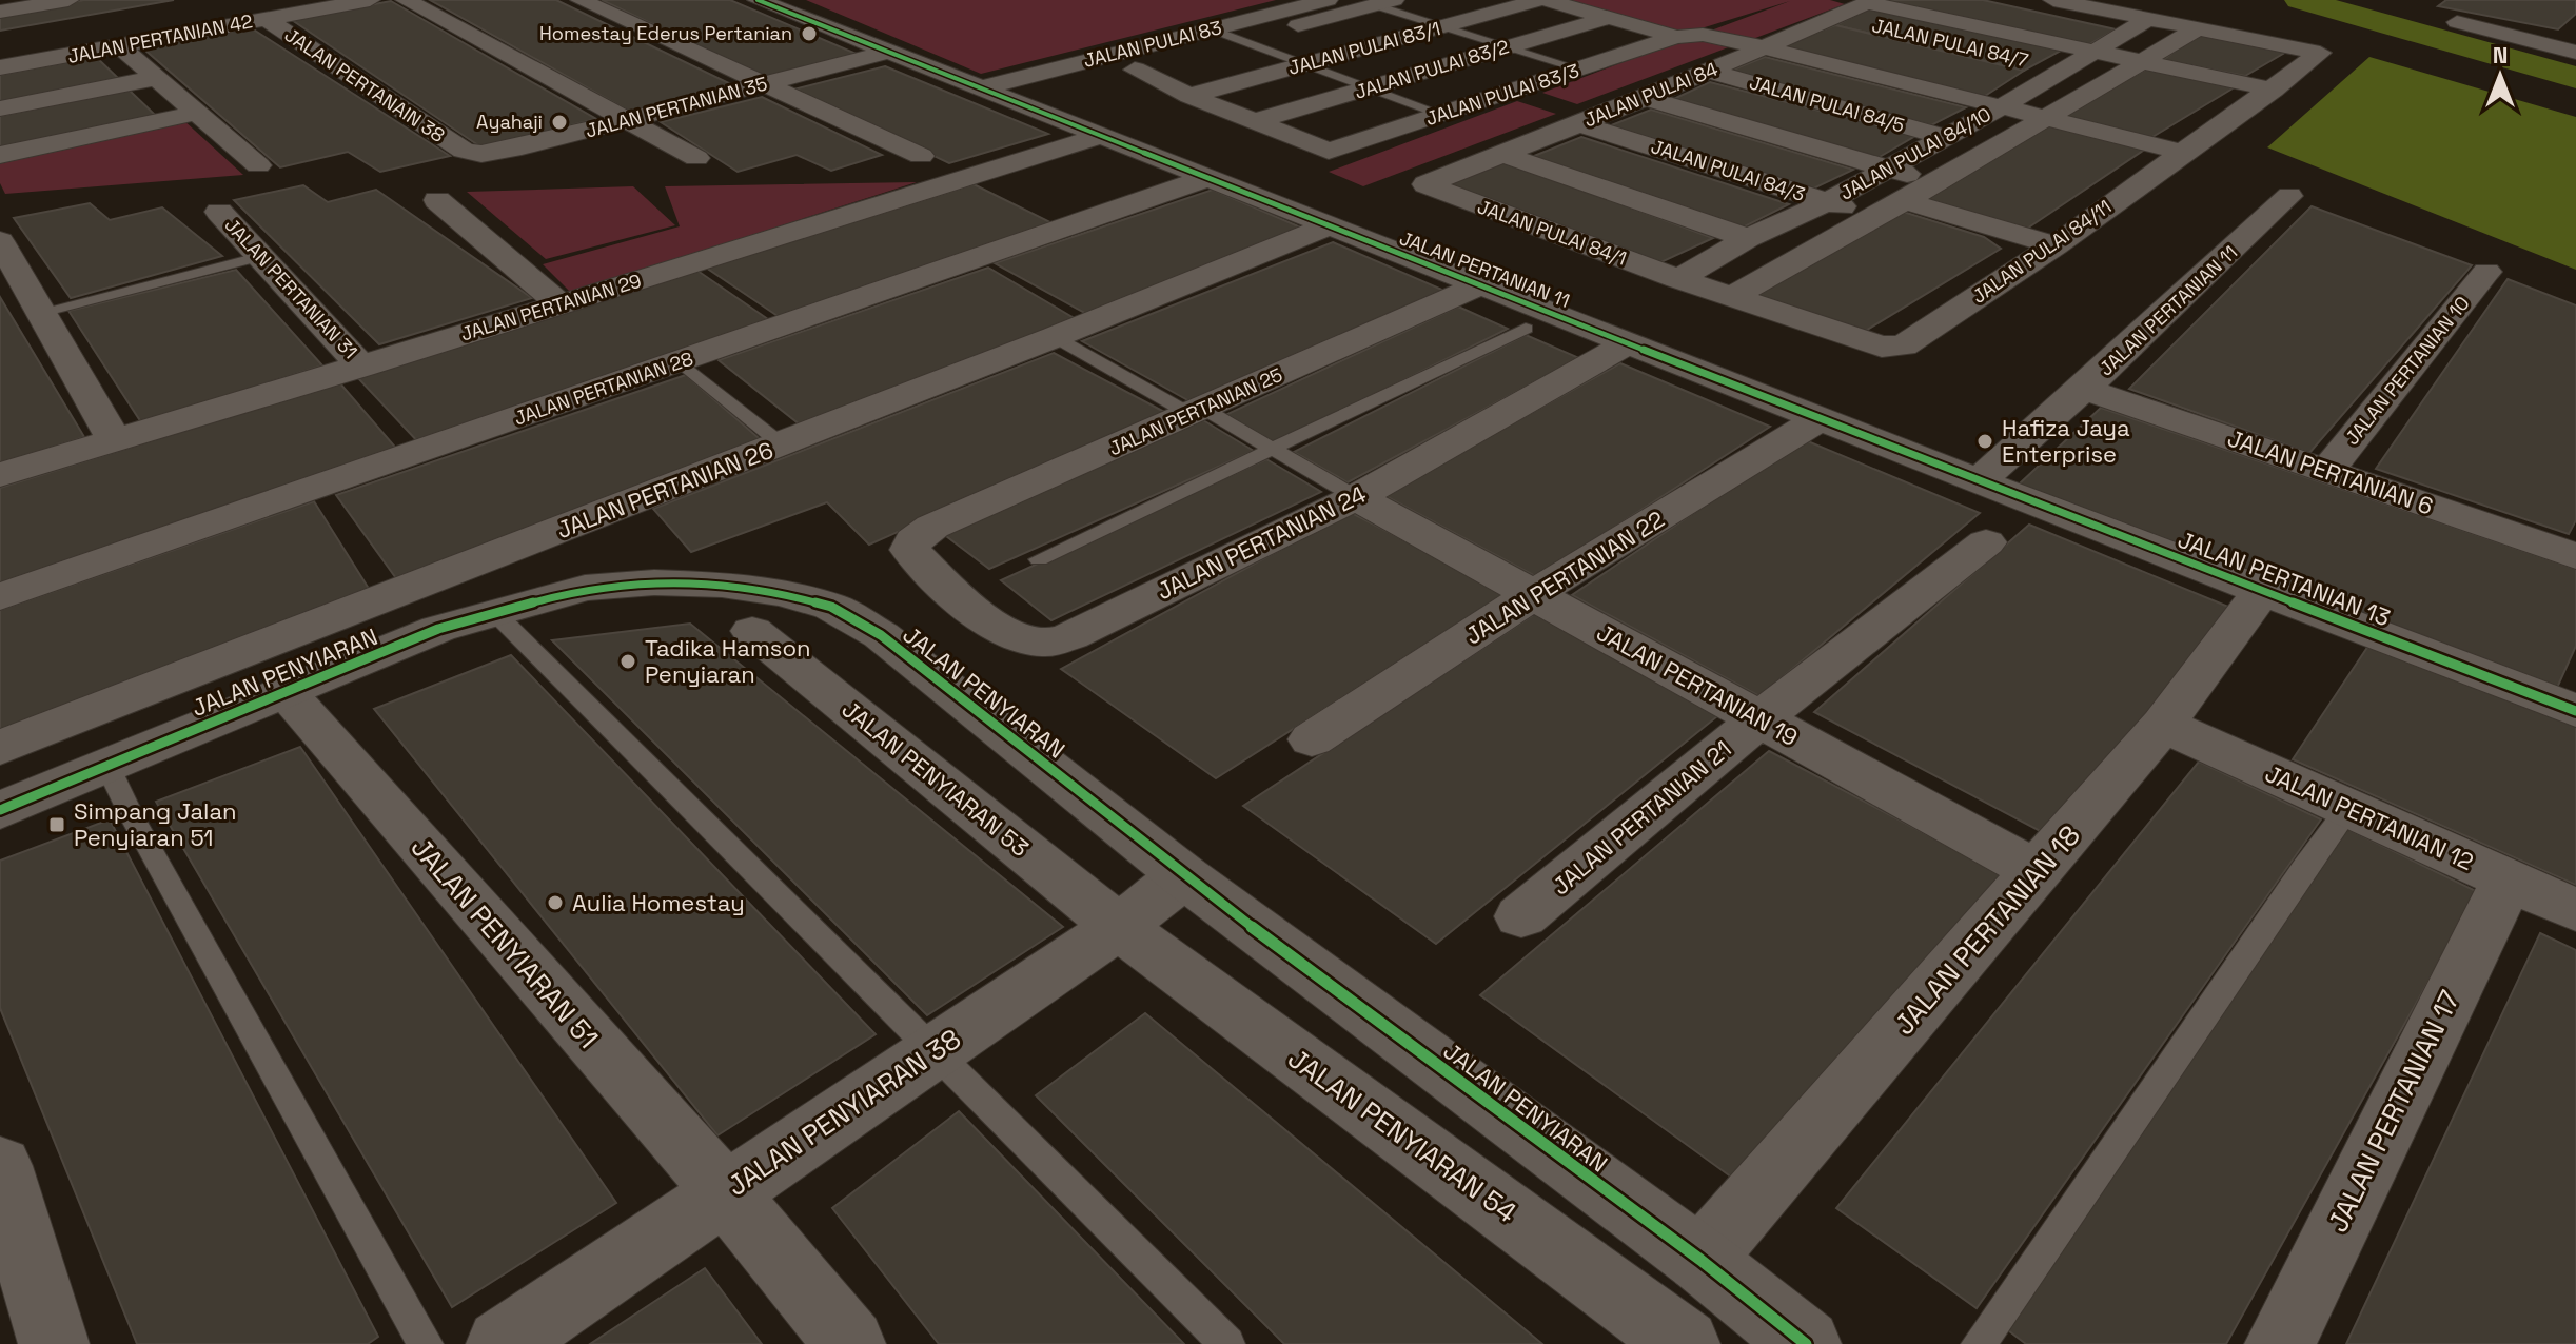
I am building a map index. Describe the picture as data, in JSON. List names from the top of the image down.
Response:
{
  "streets": {
    "street": [
      "JALAN PERTANIAN 42",
      "JALAN PULAI 84/7",
      "JALAN PULAI 83",
      "JALAN PULAI 83/1",
      "JALAN PULAI 83/2",
      "JALAN PERTANAIN 38",
      "JALAN PULAI 83/3",
      "JALAN PULAI 84",
      "JALAN PULAI 84/5",
      "JALAN PERTANIAN 35",
      "JALAN PULAI 84/10",
      "JALAN PULAI 84/3",
      "JALAN PULAI 84/1",
      "JALAN PULAI 84/11",
      "JALAN PERTANIAN 11",
      "JALAN PERTANIAN 31",
      "JALAN PERTANIAN 29",
      "JALAN PERTANIAN 10",
      "JALAN PERTANIAN 28",
      "JALAN PERTANIAN 25",
      "JALAN PERTANIAN 6",
      "JALAN PERTANIAN 26",
      "JALAN PERTANIAN 24",
      "JALAN PERTANIAN 22",
      "JALAN PERTANIAN 13",
      "JALAN PENYIARAN",
      "JALAN PERTANIAN 19",
      "JALAN PENYIARAN 53",
      "JALAN PERTANIAN 21",
      "JALAN PERTANIAN 12",
      "JALAN PERTANIAN 18",
      "JALAN PENYIARAN 51",
      "JALAN PERTANIAN 17",
      "JALAN PENYIARAN 38",
      "JALAN PENYIARAN 54"
    ]
  },
  "crossings": [
    ["JALAN PERTANIAN 42", "JALAN PERTANAIN 38"],
    ["JALAN PULAI 84/7", "JALAN PULAI 84"],
    ["JALAN PULAI 84/7", "JALAN PULAI 84/10"],
    ["JALAN PULAI 83", "JALAN PERTANIAN 11"],
    ["JALAN PULAI 83/2", "JALAN PULAI 83/3"],
    ["JALAN PERTANAIN 38", "JALAN PERTANIAN 35"],
    ["JALAN PULAI 83/3", "JALAN PULAI 84/3"],
    ["JALAN PULAI 84", "JALAN PULAI 84/5"],
    ["JALAN PULAI 84", "JALAN PULAI 84/3"],
    ["JALAN PULAI 84", "JALAN PULAI 84/1"],
    ["JALAN PULAI 84/5", "JALAN PULAI 84/10"],
    ["JALAN PERTANIAN 35", "JALAN PERTANIAN 11"],
    ["JALAN PULAI 84/10", "JALAN PULAI 84/3"],
    ["JALAN PULAI 84/10", "JALAN PULAI 84/1"],
    ["JALAN PULAI 84/10", "JALAN PULAI 84/11"],
    ["JALAN PULAI 84/1", "JALAN PULAI 84/11"],
    ["JALAN PERTANIAN 11", "JALAN PERTANIAN 29"],
    ["JALAN PERTANIAN 11", "JALAN PERTANIAN 28"],
    ["JALAN PERTANIAN 11", "JALAN PERTANIAN 25"],
    ["JALAN PERTANIAN 11", "JALAN PERTANIAN 6"],
    ["JALAN PERTANIAN 11", "JALAN PERTANIAN 26"],
    ["JALAN PERTANIAN 11", "JALAN PERTANIAN 24"],
    ["JALAN PERTANIAN 11", "JALAN PERTANIAN 22"],
    ["JALAN PERTANIAN 11", "JALAN PERTANIAN 13"],
    ["JALAN PERTANIAN 31", "JALAN PERTANIAN 29"],
    ["JALAN PERTANIAN 10", "JALAN PERTANIAN 6"],
    ["JALAN PERTANIAN 25", "JALAN PERTANIAN 24"],
    ["JALAN PERTANIAN 24", "JALAN PERTANIAN 19"],
    ["JALAN PERTANIAN 22", "JALAN PERTANIAN 19"],
    ["JALAN PERTANIAN 13", "JALAN PERTANIAN 18"],
    ["JALAN PENYIARAN", "JALAN PERTANIAN 18"],
    ["JALAN PENYIARAN", "JALAN PENYIARAN 51"],
    ["JALAN PENYIARAN", "JALAN PENYIARAN 38"],
    ["JALAN PERTANIAN 19", "JALAN PERTANIAN 21"],
    ["JALAN PERTANIAN 19", "JALAN PERTANIAN 18"],
    ["JALAN PENYIARAN 53", "JALAN PENYIARAN 38"],
    ["JALAN PENYIARAN 53", "JALAN PENYIARAN 54"],
    ["JALAN PERTANIAN 12", "JALAN PERTANIAN 18"],
    ["JALAN PERTANIAN 12", "JALAN PERTANIAN 17"],
    ["JALAN PENYIARAN 51", "JALAN PENYIARAN 38"],
    ["JALAN PENYIARAN 38", "JALAN PENYIARAN 54"]
  ],
  "places": {
    "other": [
      "Homestay Ederus Pertanian",
      "Ayahaji",
      "Hafiza Jaya Enterprise",
      "Tadika Hamson Penyiaran",
      "Aulia Homestay"
    ],
    "transit": ["Simpang Jalan Penyiaran 51"]
  },
  "north": "top"
}
